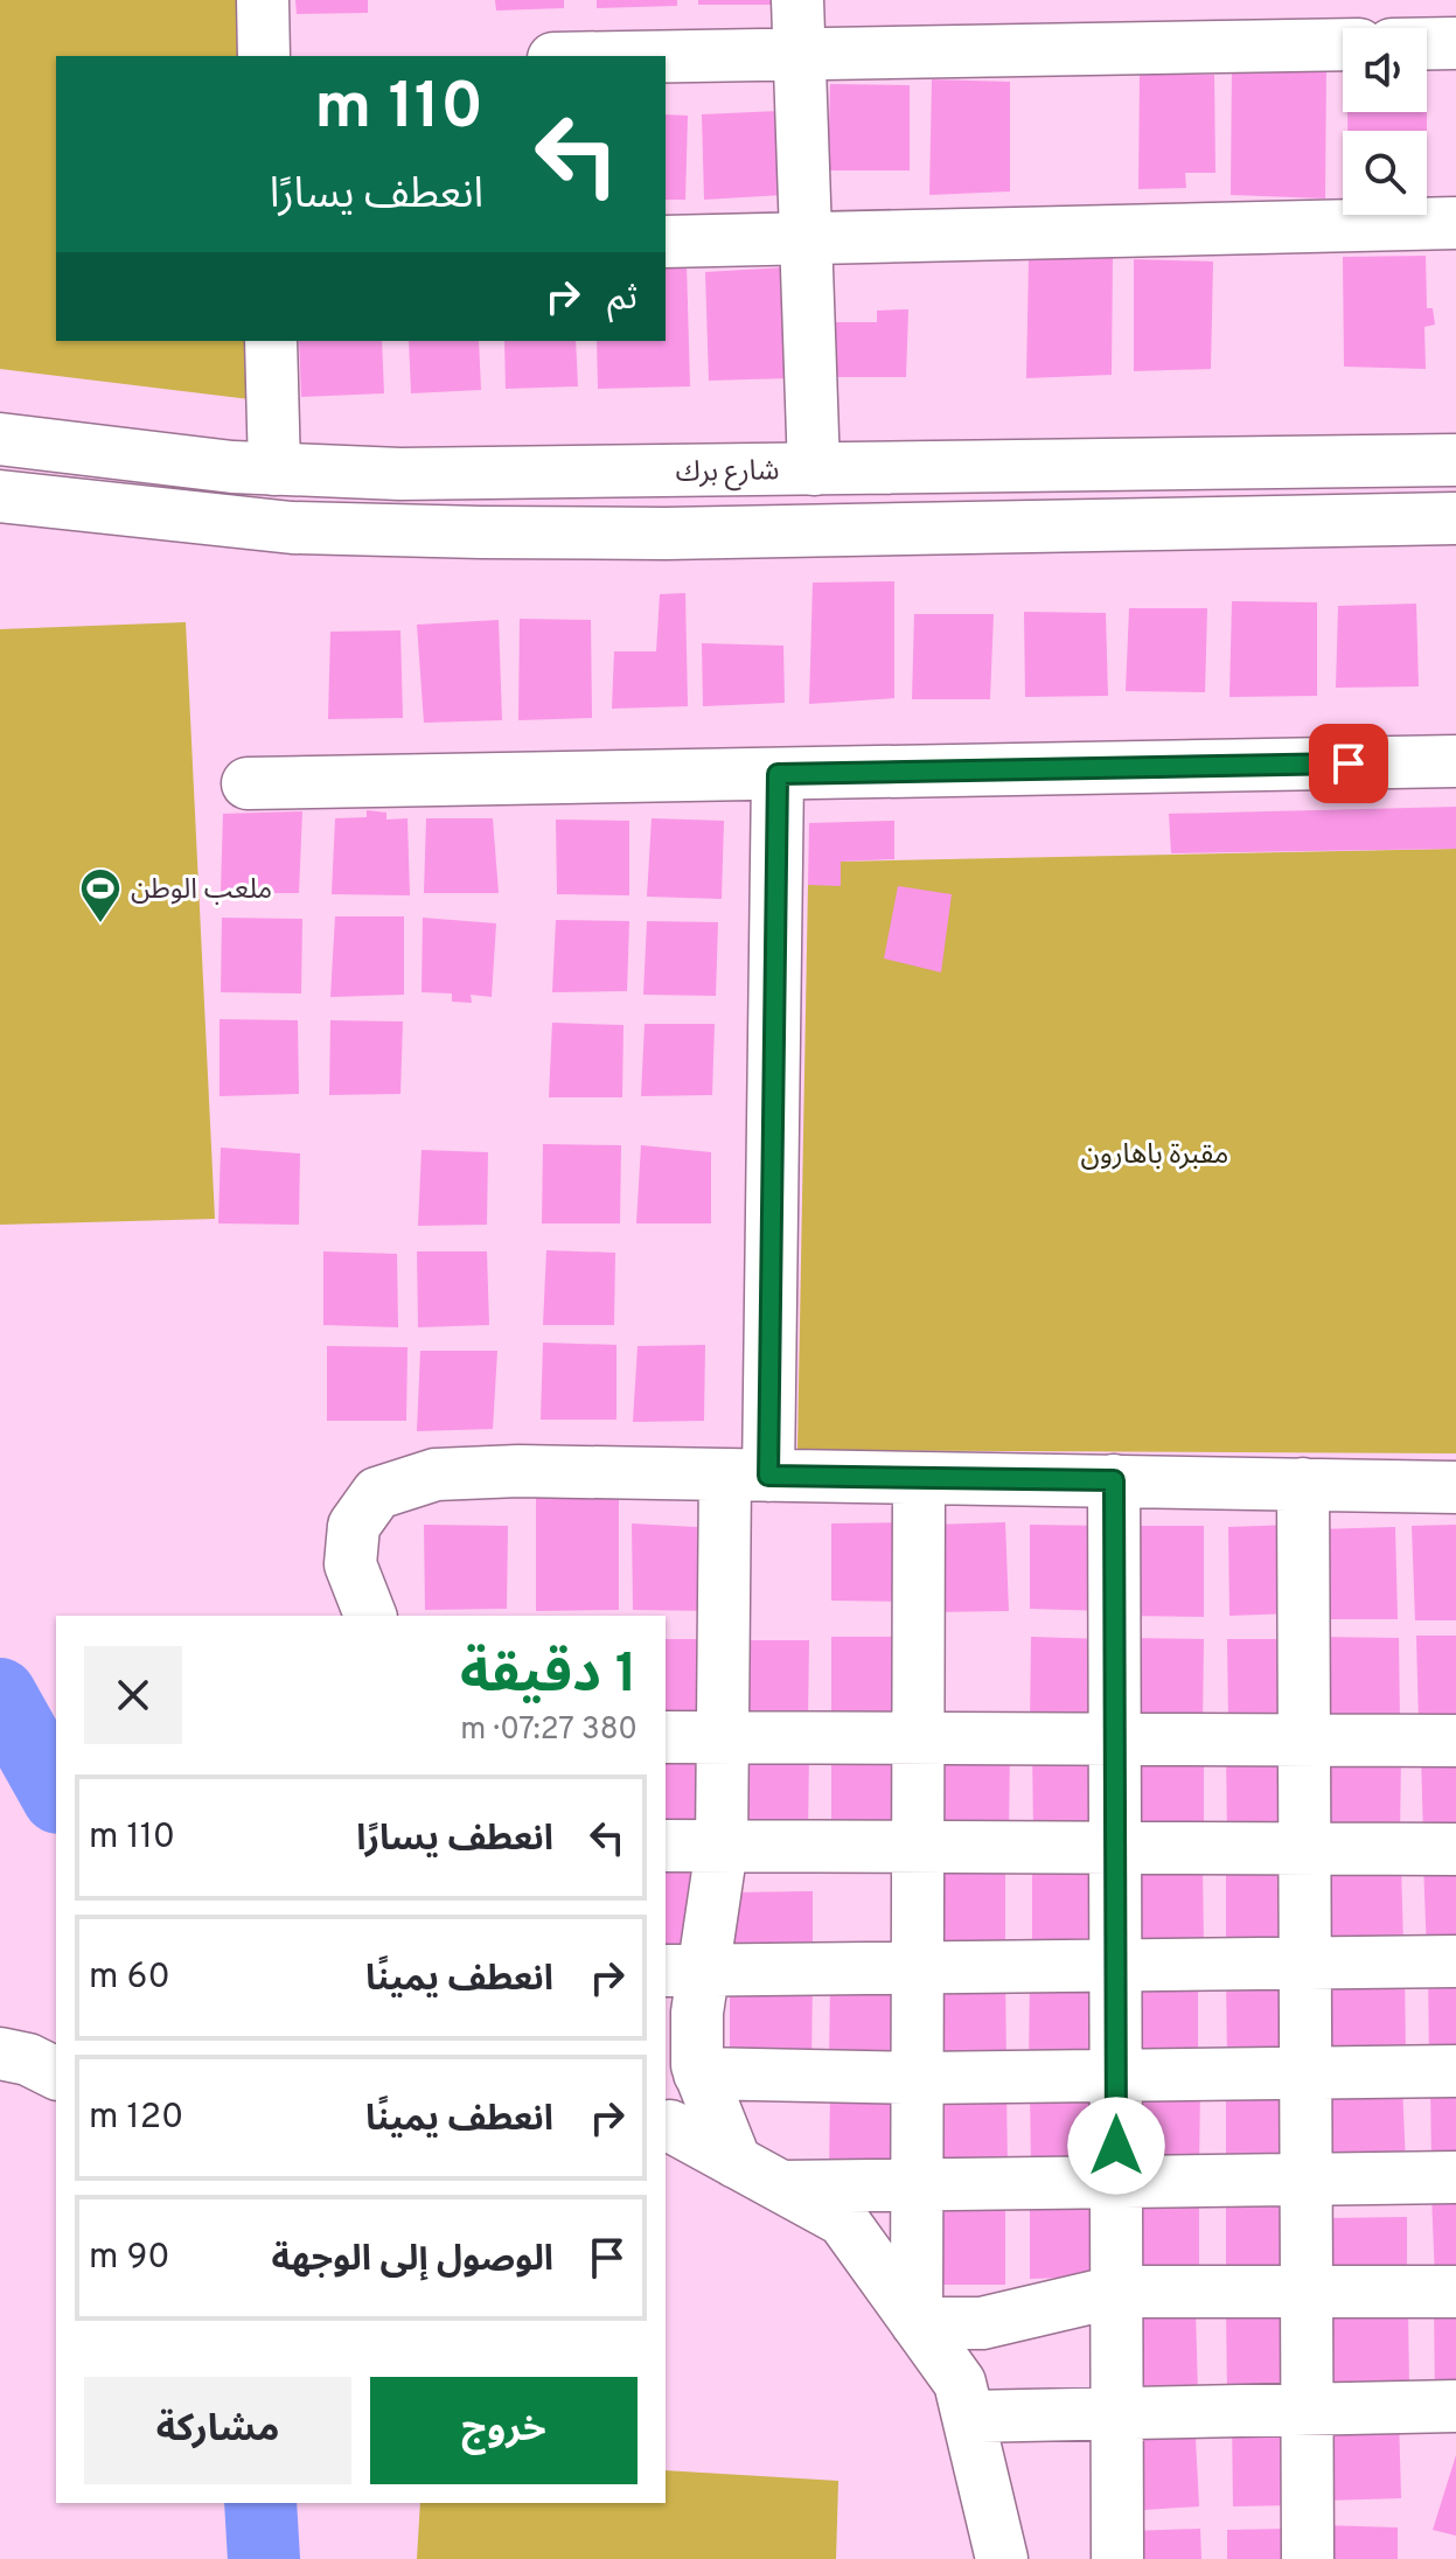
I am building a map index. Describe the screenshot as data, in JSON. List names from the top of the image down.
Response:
{
  "streets": {
    "street": ["شارع برك"]
  },
  "parks": ["مقبرة باهارون"],
  "places": {
    "sports": ["ملعب الوطن"]
  },
  "page": {
    "turn": ["110 m", "انعطف يسارًا"],
    "then": "ثم",
    "heading": ["1 دقيقة", "380 m · 07:27"],
    "list": [
      {
        "name": "انعطف يسارًا",
        "value": "110 m"
      },
      {
        "name": "انعطف يمينًا",
        "value": "60 m"
      },
      {
        "name": "انعطف يمينًا",
        "value": "120 m"
      },
      {
        "name": "الوصول إلى الوجهة",
        "value": "90 m"
      }
    ],
    "buttons": ["خروج", "مشاركة"]
  }
}
